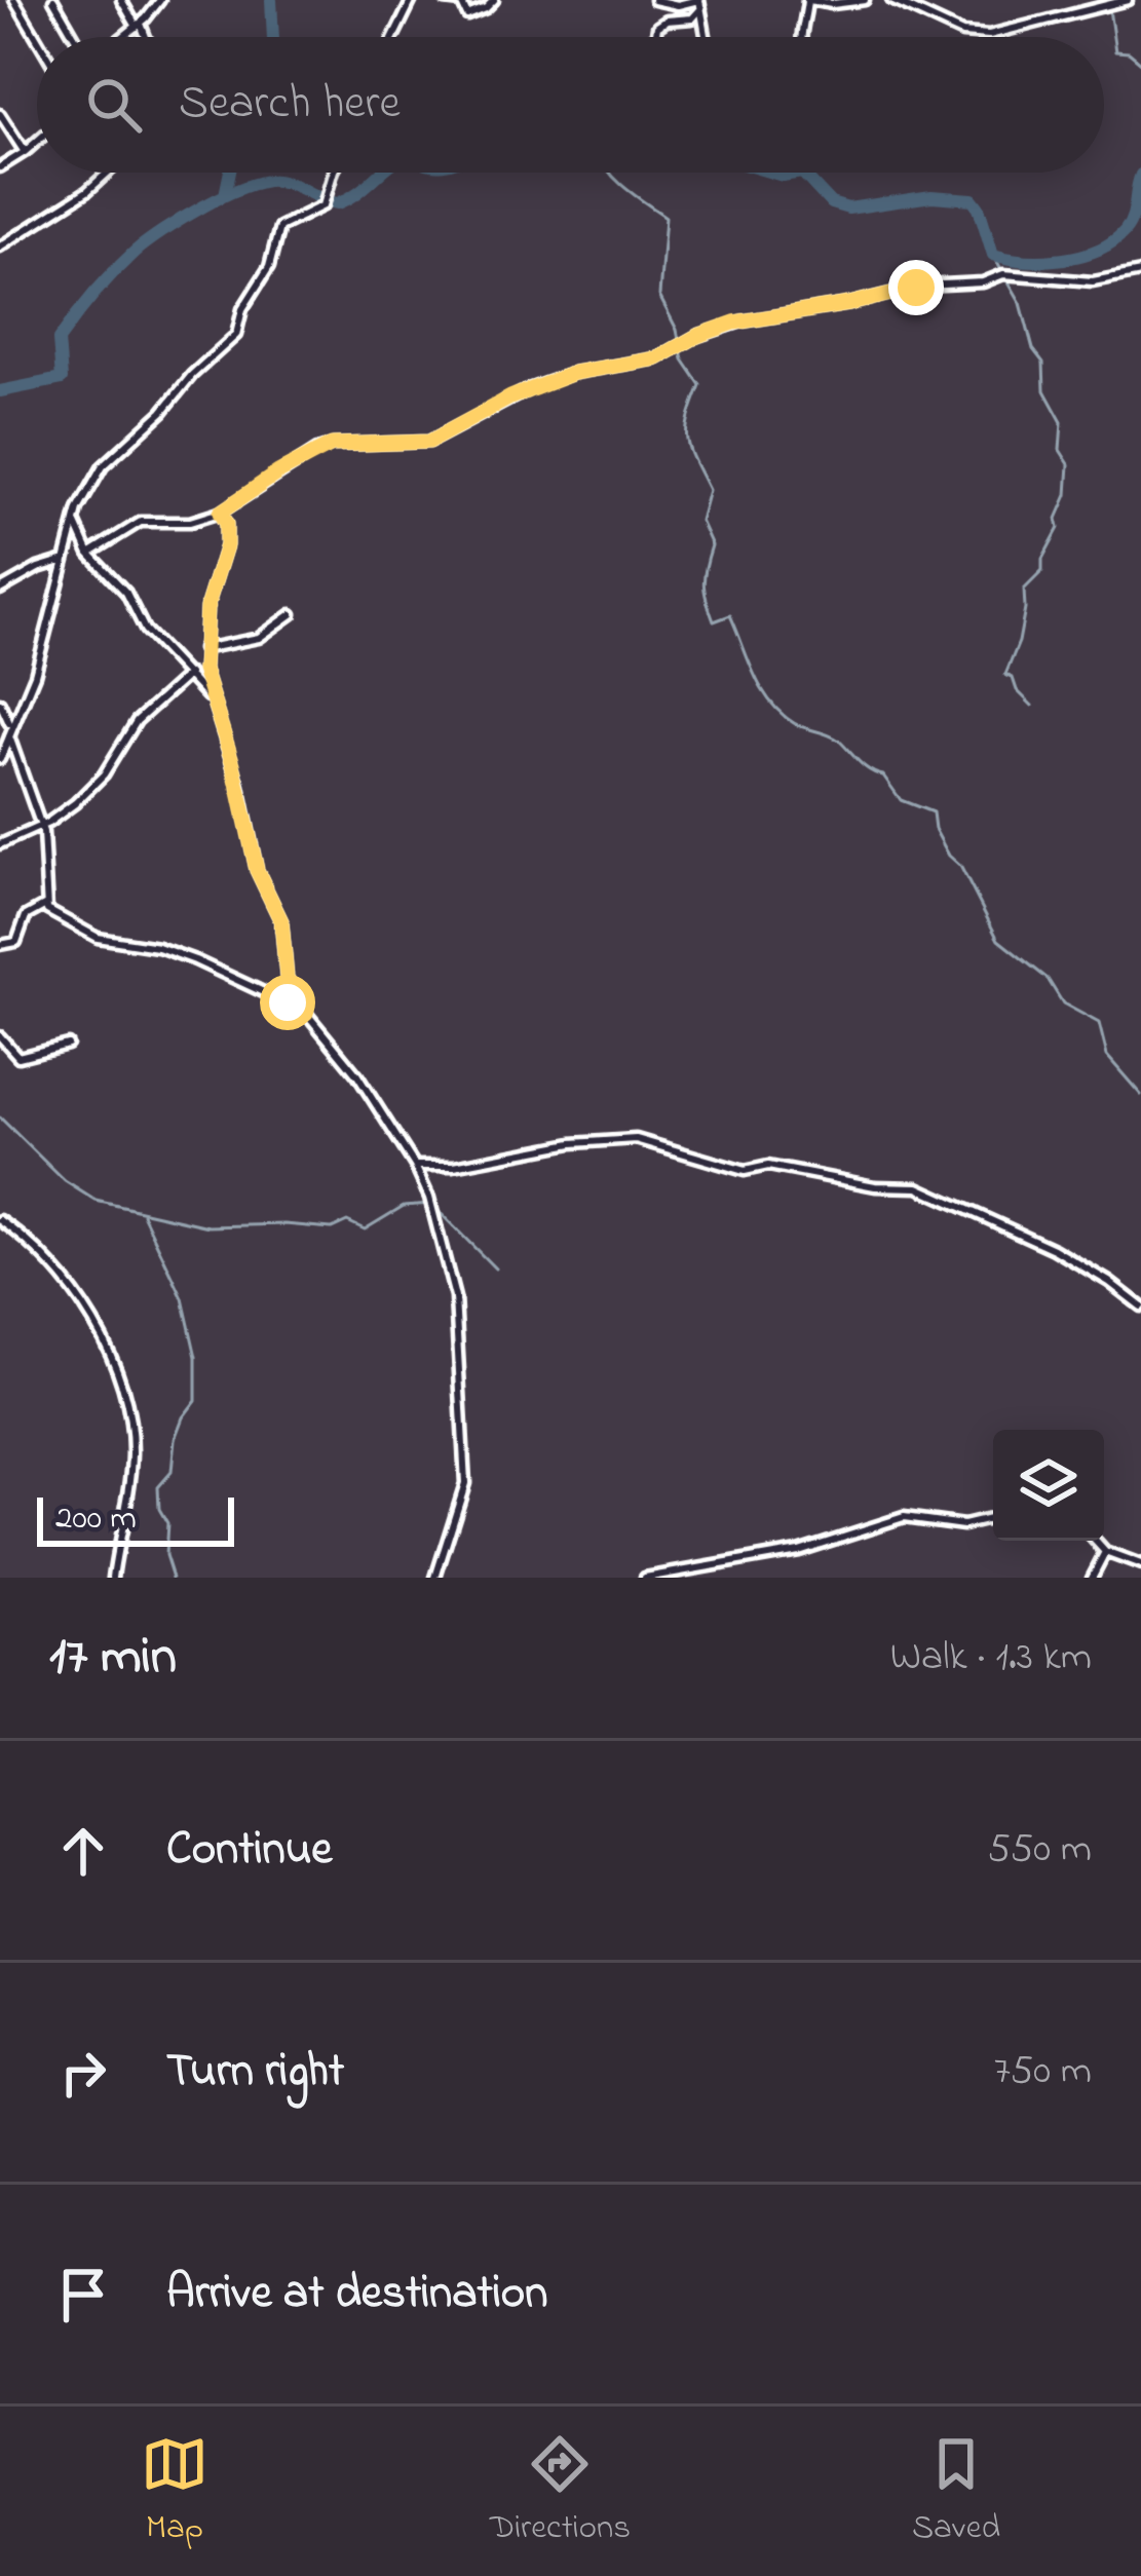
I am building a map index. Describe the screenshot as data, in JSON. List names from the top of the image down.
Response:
{
  "scale_bar": "200 m",
  "page": {
    "search": "Search here",
    "scale": "200 m",
    "heading": ["17 min", "Walk · 1.3 km"],
    "list": [
      ["Continue", "550 m"],
      ["Turn right", "750 m"],
      "Arrive at destination"
    ],
    "nav": ["Map", "Directions", "Saved"]
  }
}
